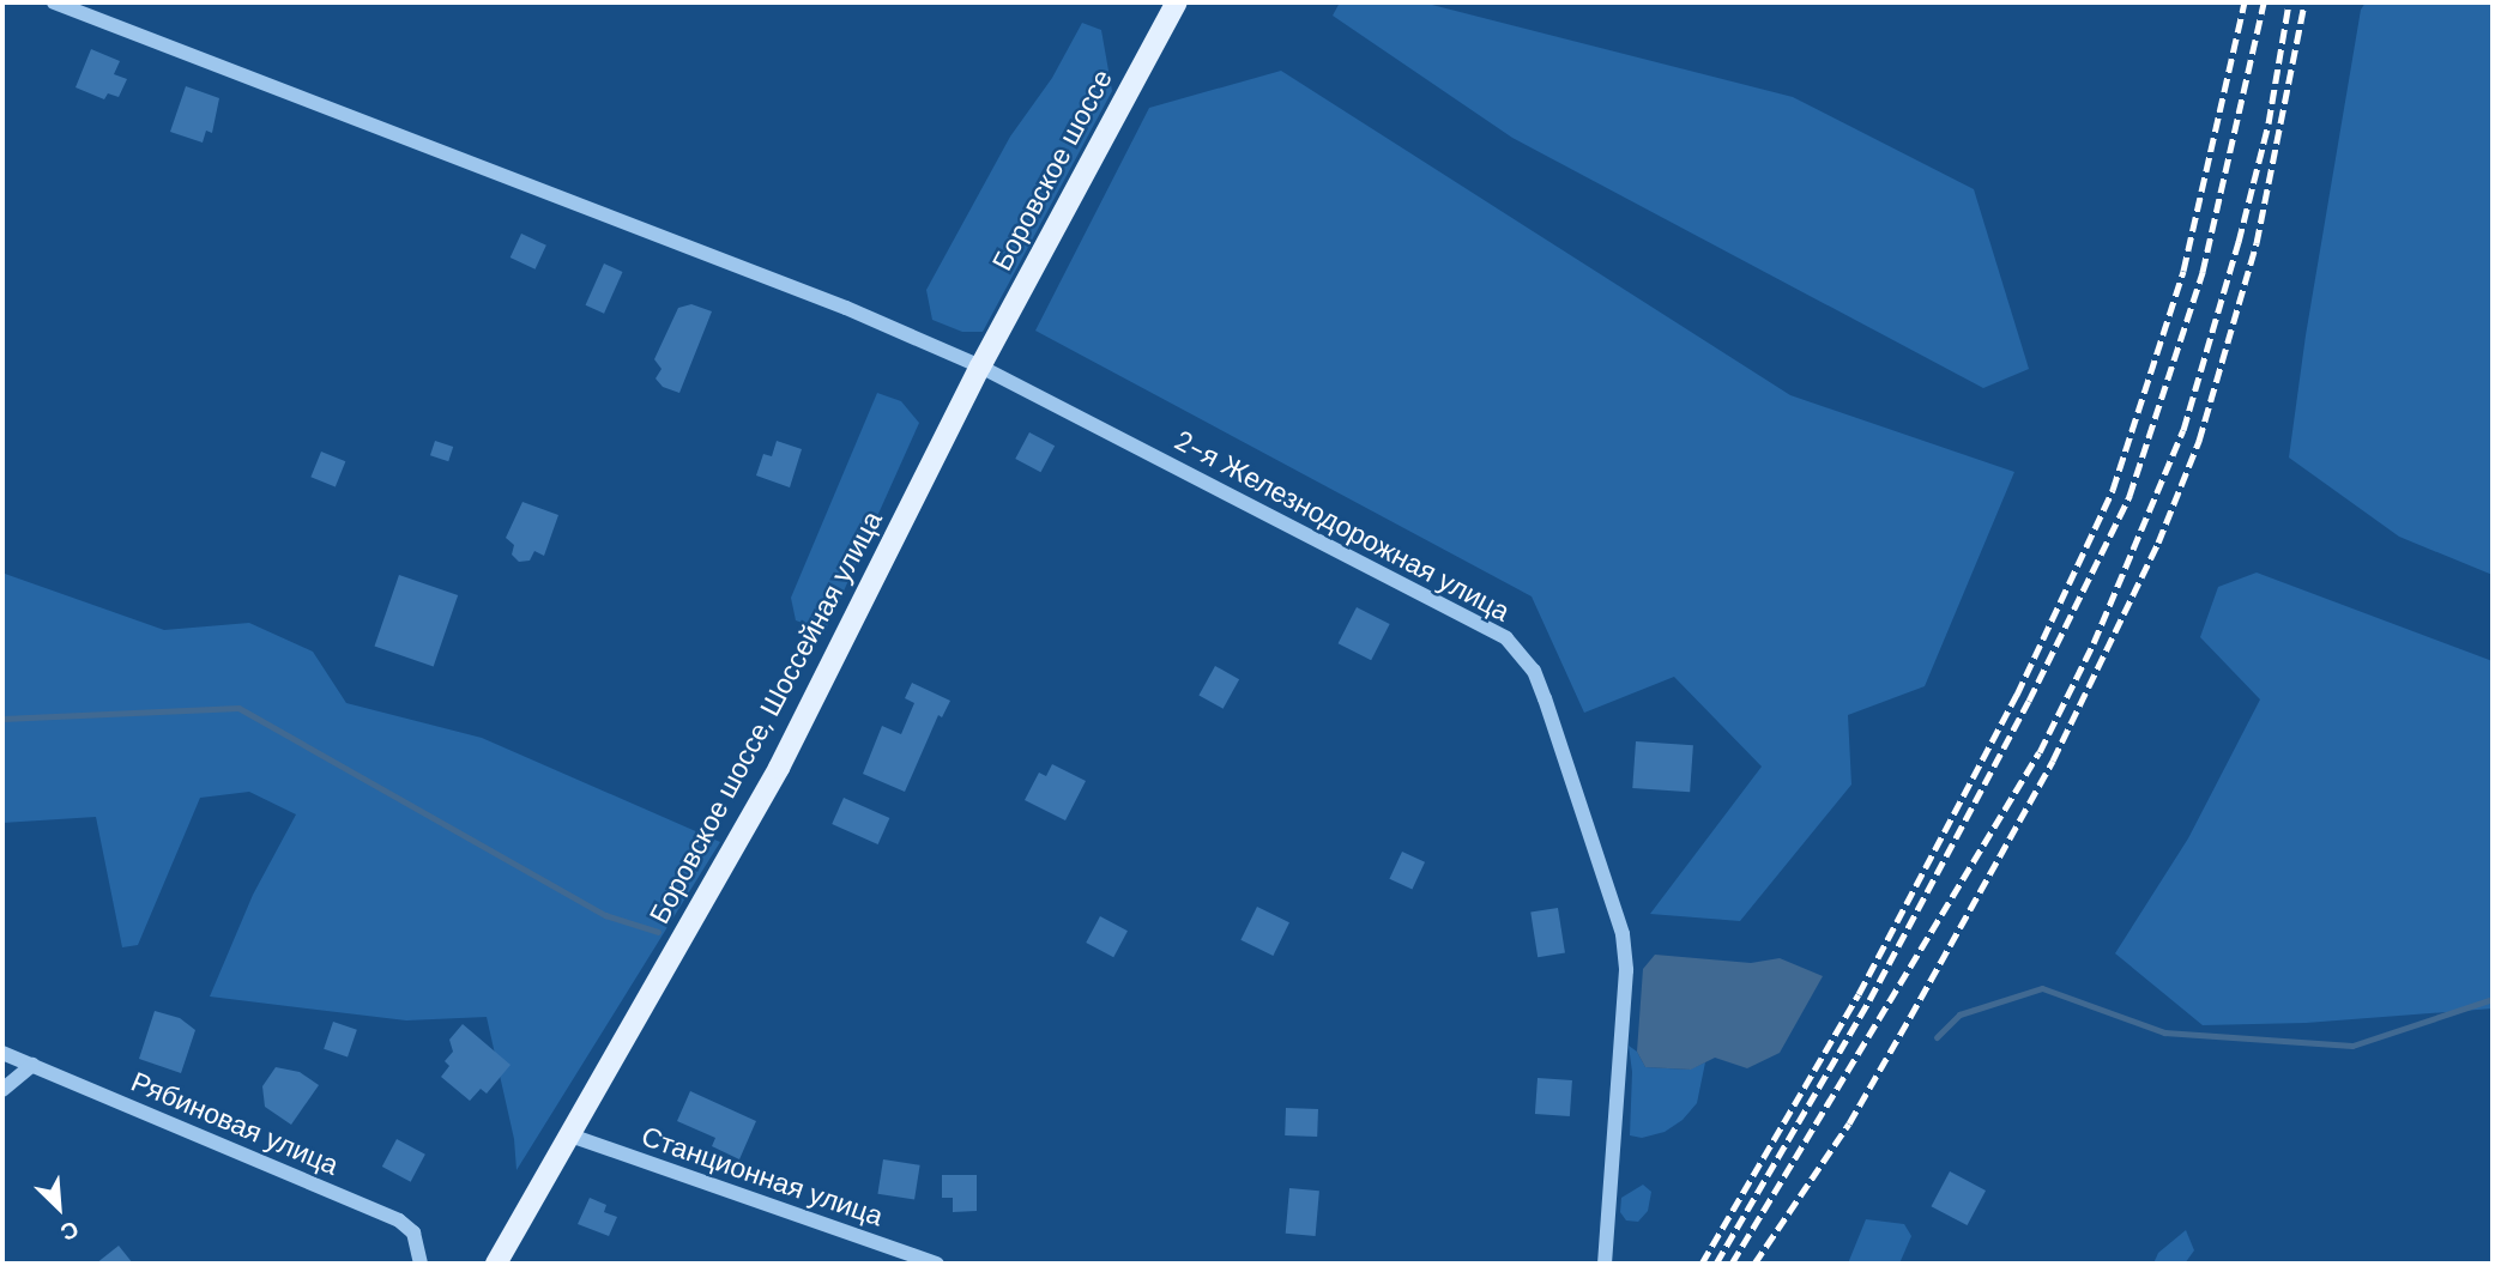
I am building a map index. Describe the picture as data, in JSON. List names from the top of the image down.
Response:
{
  "streets": {
    "main road": ["Боровское шоссе", "Боровское шоссе, Шоссейная улица"],
    "street": ["2-я Железнодорожная улица", "Рябиновая улица", "Станционная улица"]
  },
  "crossings": [
    ["Боровское шоссе", "2-я Железнодорожная улица"],
    ["Боровское шоссе", "Боровское шоссе, Шоссейная улица"],
    ["2-я Железнодорожная улица", "Боровское шоссе, Шоссейная улица"],
    ["Боровское шоссе, Шоссейная улица", "Станционная улица"]
  ],
  "north": "bottom right"
}
